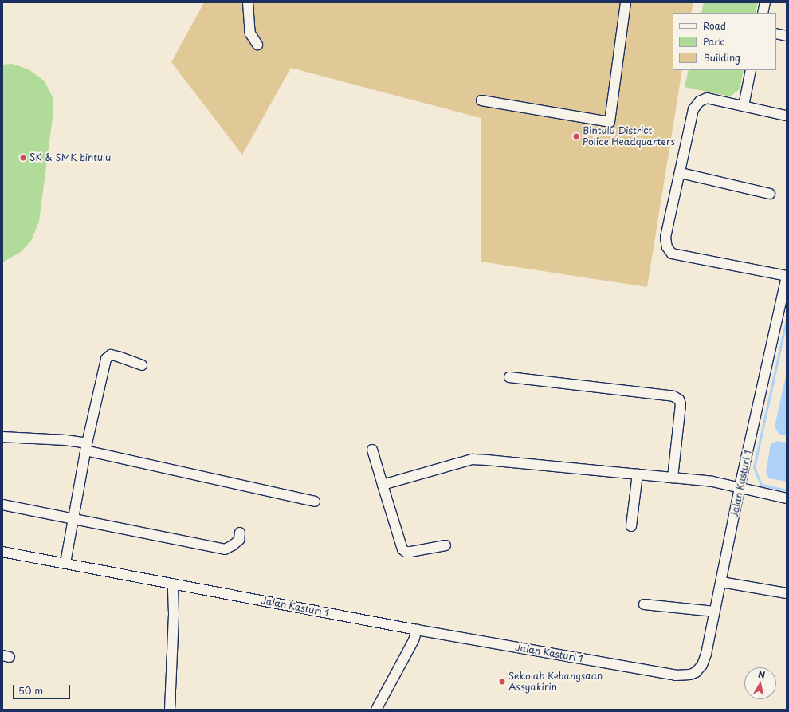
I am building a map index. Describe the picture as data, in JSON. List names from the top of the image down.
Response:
{
  "streets": {
    "street": ["Jalan Kasturi 1"]
  },
  "places": ["Bintulu District Police Headquarters", "SK & SMK bintulu", "Sekolah Kebangsaan Assyakirin"],
  "legend": ["Road", "Park", "Building"],
  "scale_bar": "50 m",
  "north": "top"
}
